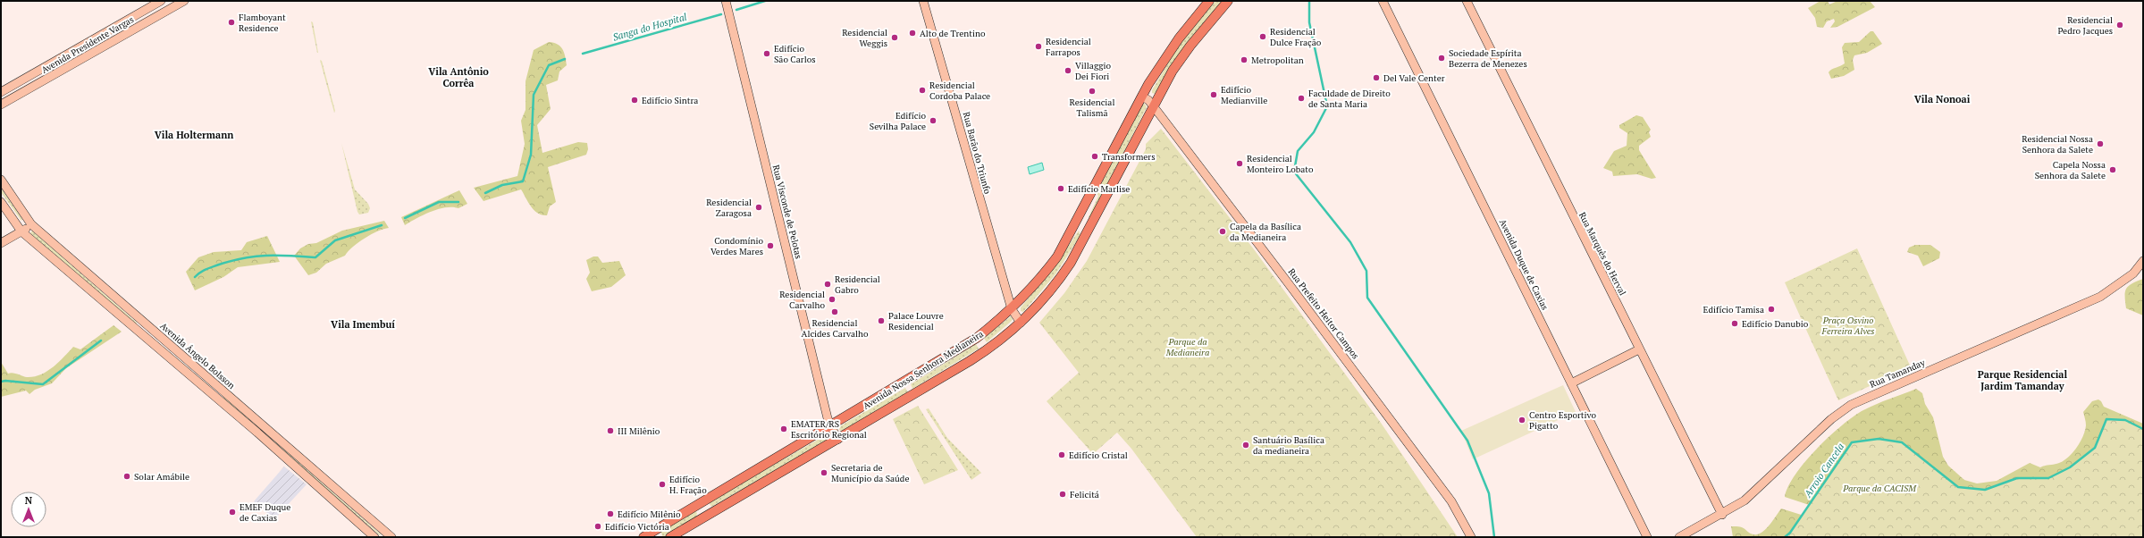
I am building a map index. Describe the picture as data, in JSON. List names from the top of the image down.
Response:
{
  "streets": {
    "main road": ["Avenida Nossa Senhora Medianeira"],
    "street": [
      "Avenida Presidente Vargas",
      "Rua Barão do Triunfo",
      "Rua Visconde de Pelotas",
      "Rua Marquês do Herval",
      "Avenida Duque de Caxias",
      "Rua Prefeito Heitor Campos",
      "Avenida Ângelo Bolsson",
      "Rua Tamanday"
    ]
  },
  "crossings": [
    ["Rua Barão do Triunfo", "Avenida Nossa Senhora Medianeira"],
    ["Rua Visconde de Pelotas", "Avenida Nossa Senhora Medianeira"],
    ["Rua Marquês do Herval", "Rua Tamanday"],
    ["Rua Prefeito Heitor Campos", "Avenida Nossa Senhora Medianeira"]
  ],
  "districts": [
    "Vila Antônio Corrêa",
    "Vila Nonoai",
    "Vila Holtermann",
    "Vila Imembuí",
    "Parque Residencial Jardim Tamanday"
  ],
  "water": ["Sanga do Hospital", "Arroio Cancela"],
  "parks": ["Praça Osvino Ferreira Alves", "Parque da Medianeira", "Parque da CACISM"],
  "places": [
    "Flamboyant Residence",
    "Residencial Pedro Jacques",
    "Alto de Trentino",
    "Residencial Dulce Fração",
    "Residencial Weggis",
    "Residencial Farrapos",
    "Edifício São Carlos",
    "Sociedade Espírita Bezerra de Menezes",
    "Metropolitan",
    "Villaggio Dei Fiori",
    "Del Vale Center",
    "Residencial Cordoba Palace",
    "Residencial Talismã",
    "Edifício Medianville",
    "Faculdade de Direito de Santa Maria",
    "Edifício Sintra",
    "Edifício Sevilha Palace",
    "Residencial Nossa Senhora da Salete",
    "Transformers",
    "Residencial Monteiro Lobato",
    "Capela Nossa Senhora da Salete",
    "Edifício Marlise",
    "Residencial Zaragosa",
    "Capela da Basílica da Medianeira",
    "Condomínio Verdes Mares",
    "Residencial Gabro",
    "Residencial Carvalho",
    "Edifício Tamisa",
    "Residencial Alcides Carvalho",
    "Palace Louvre Residencial",
    "Edifício Danubio",
    "Centro Esportivo Pigatto",
    "EMATER/RS Escritório Regional",
    "III Milênio",
    "Santuário Basílica da medianeira",
    "Edifício Cristal",
    "Secretaria de Município da Saúde",
    "Solar Amábile",
    "Edifício H. Fração",
    "Felicitá",
    "EMEF Duque de Caxias",
    "Edifício Milênio",
    "Edifício Victória"
  ],
  "north": "top"
}
